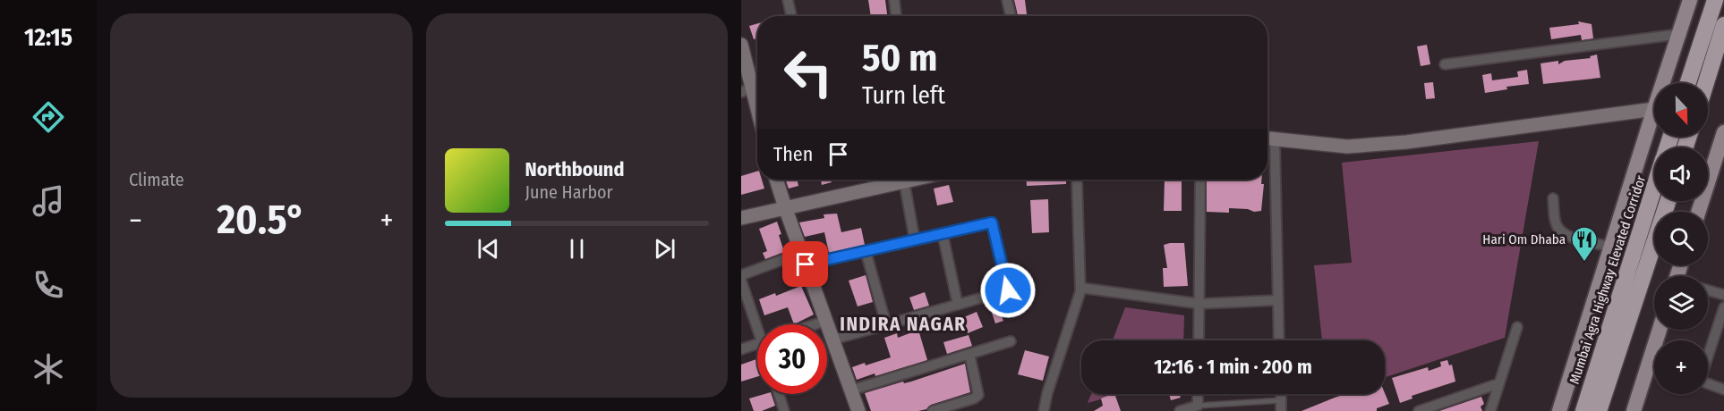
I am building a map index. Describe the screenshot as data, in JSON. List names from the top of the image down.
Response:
{
  "streets": {
    "highway": ["Mumbai Agra Highway Elevated Corridor"]
  },
  "districts": ["INDIRA NAGAR"],
  "places": {
    "restaurant": ["Hari Om Dhaba"]
  },
  "north": "bottom",
  "page": {
    "tabs": "12:15",
    "tile": "Climate",
    "turn": ["50 m", "Turn left"],
    "map_buttons": "+",
    "then": "Then",
    "song": ["Northbound", "June Harbor"],
    "heat": ["−", "20.5°", "+"],
    "limit": "30",
    "trip": "12:16 · 1 min · 200 m"
  }
}
